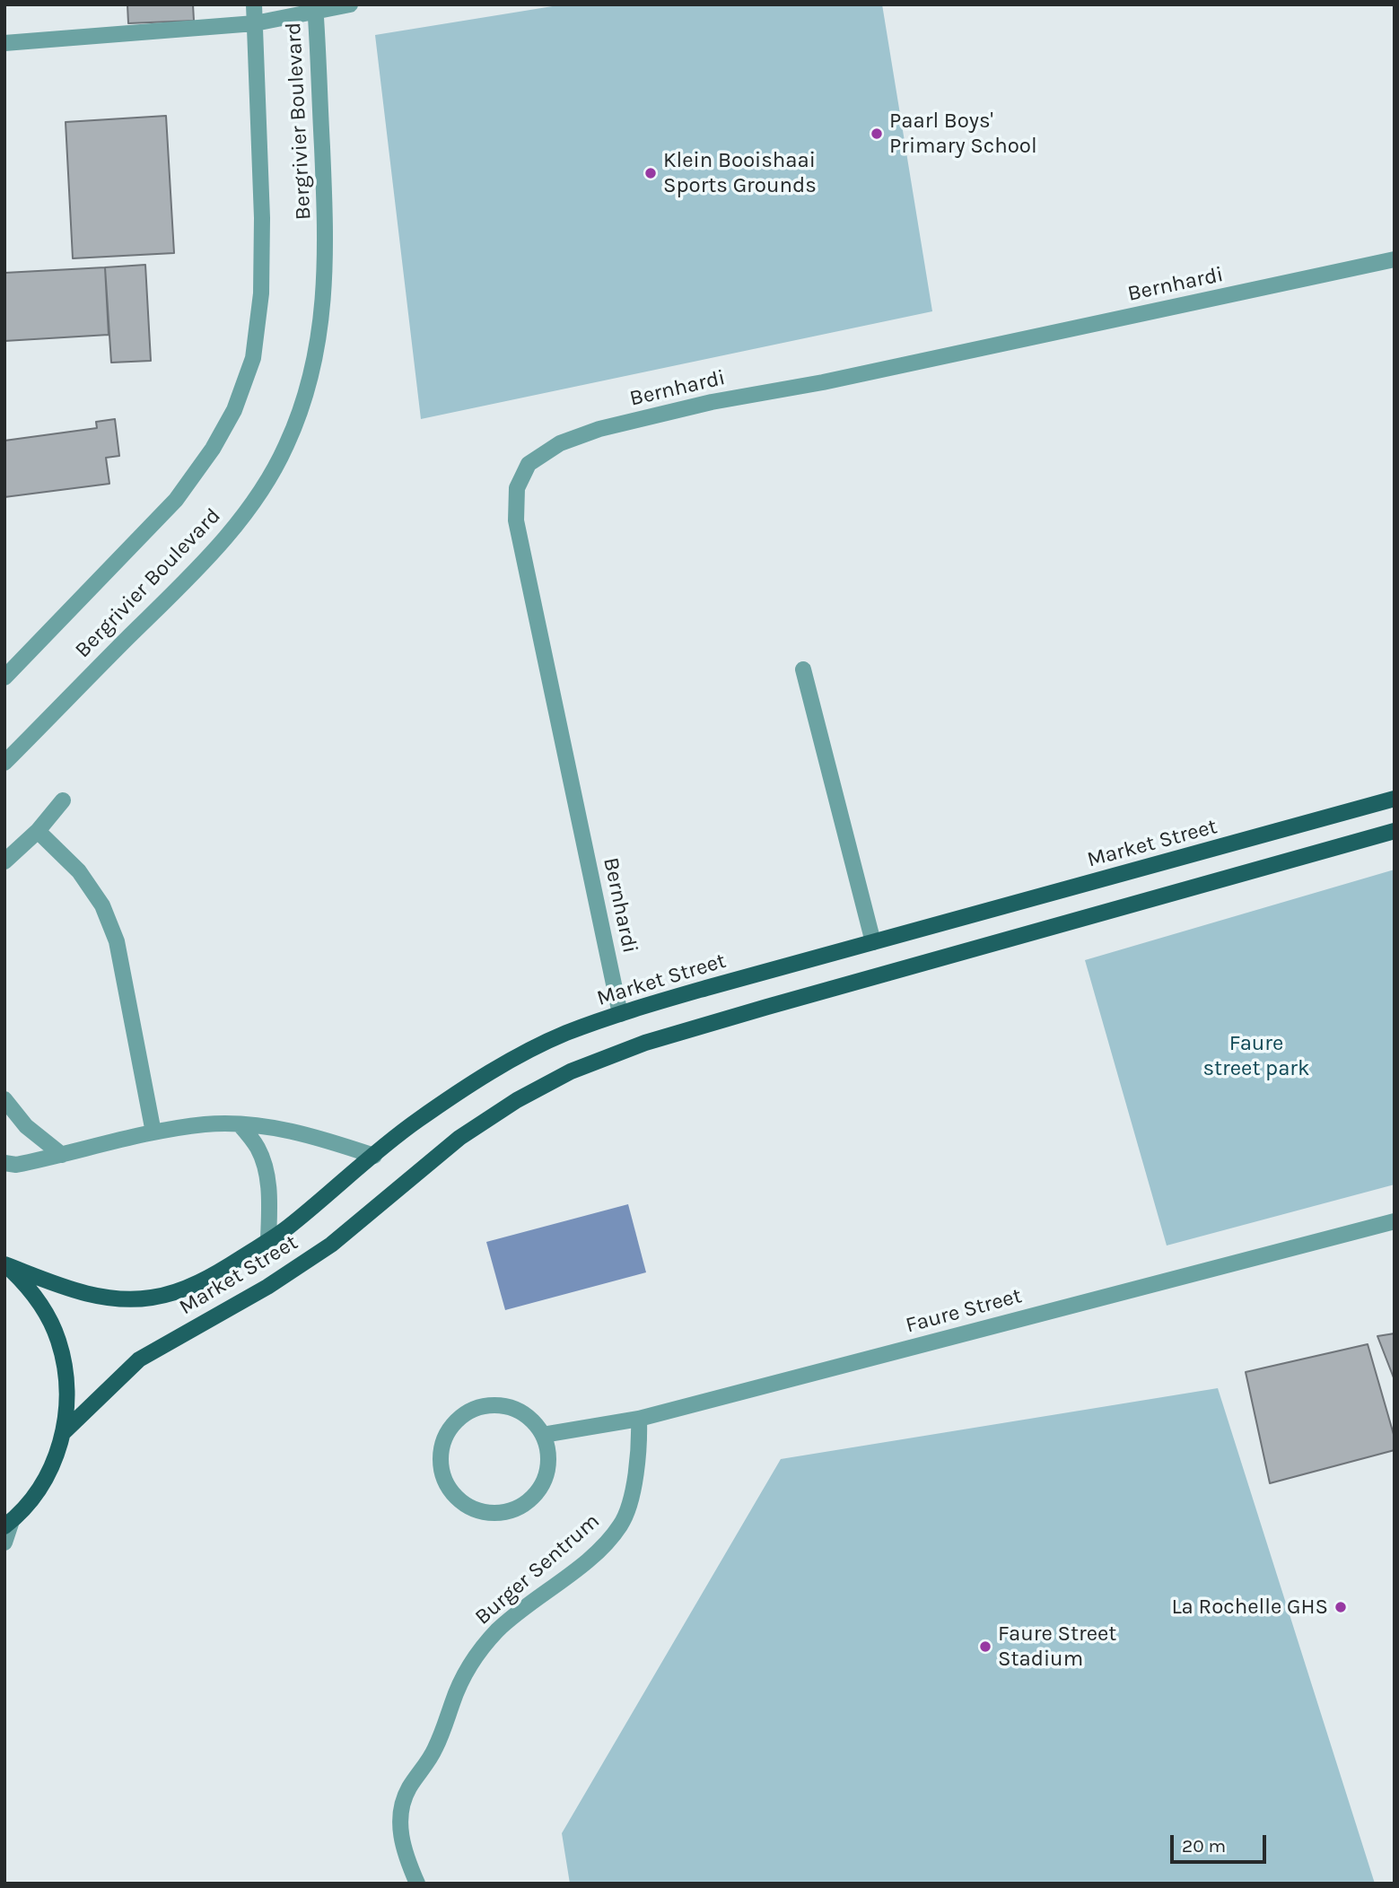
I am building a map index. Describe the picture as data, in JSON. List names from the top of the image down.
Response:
{
  "streets": {
    "main road": ["Market Street"],
    "street": [
      "Bergrivier Boulevard",
      "Bernhardi",
      "Faure Street",
      "Burger Sentrum"
    ]
  },
  "crossings": [
    ["Bernhardi", "Market Street"],
    ["Faure Street", "Burger Sentrum"]
  ],
  "parks": ["Faure street park"],
  "places": [
    "Paarl Boys' Primary School",
    "Klein Booishaai Sports Grounds",
    "La Rochelle GHS",
    "Faure Street Stadium"
  ],
  "scale_bar": "20 m"
}
